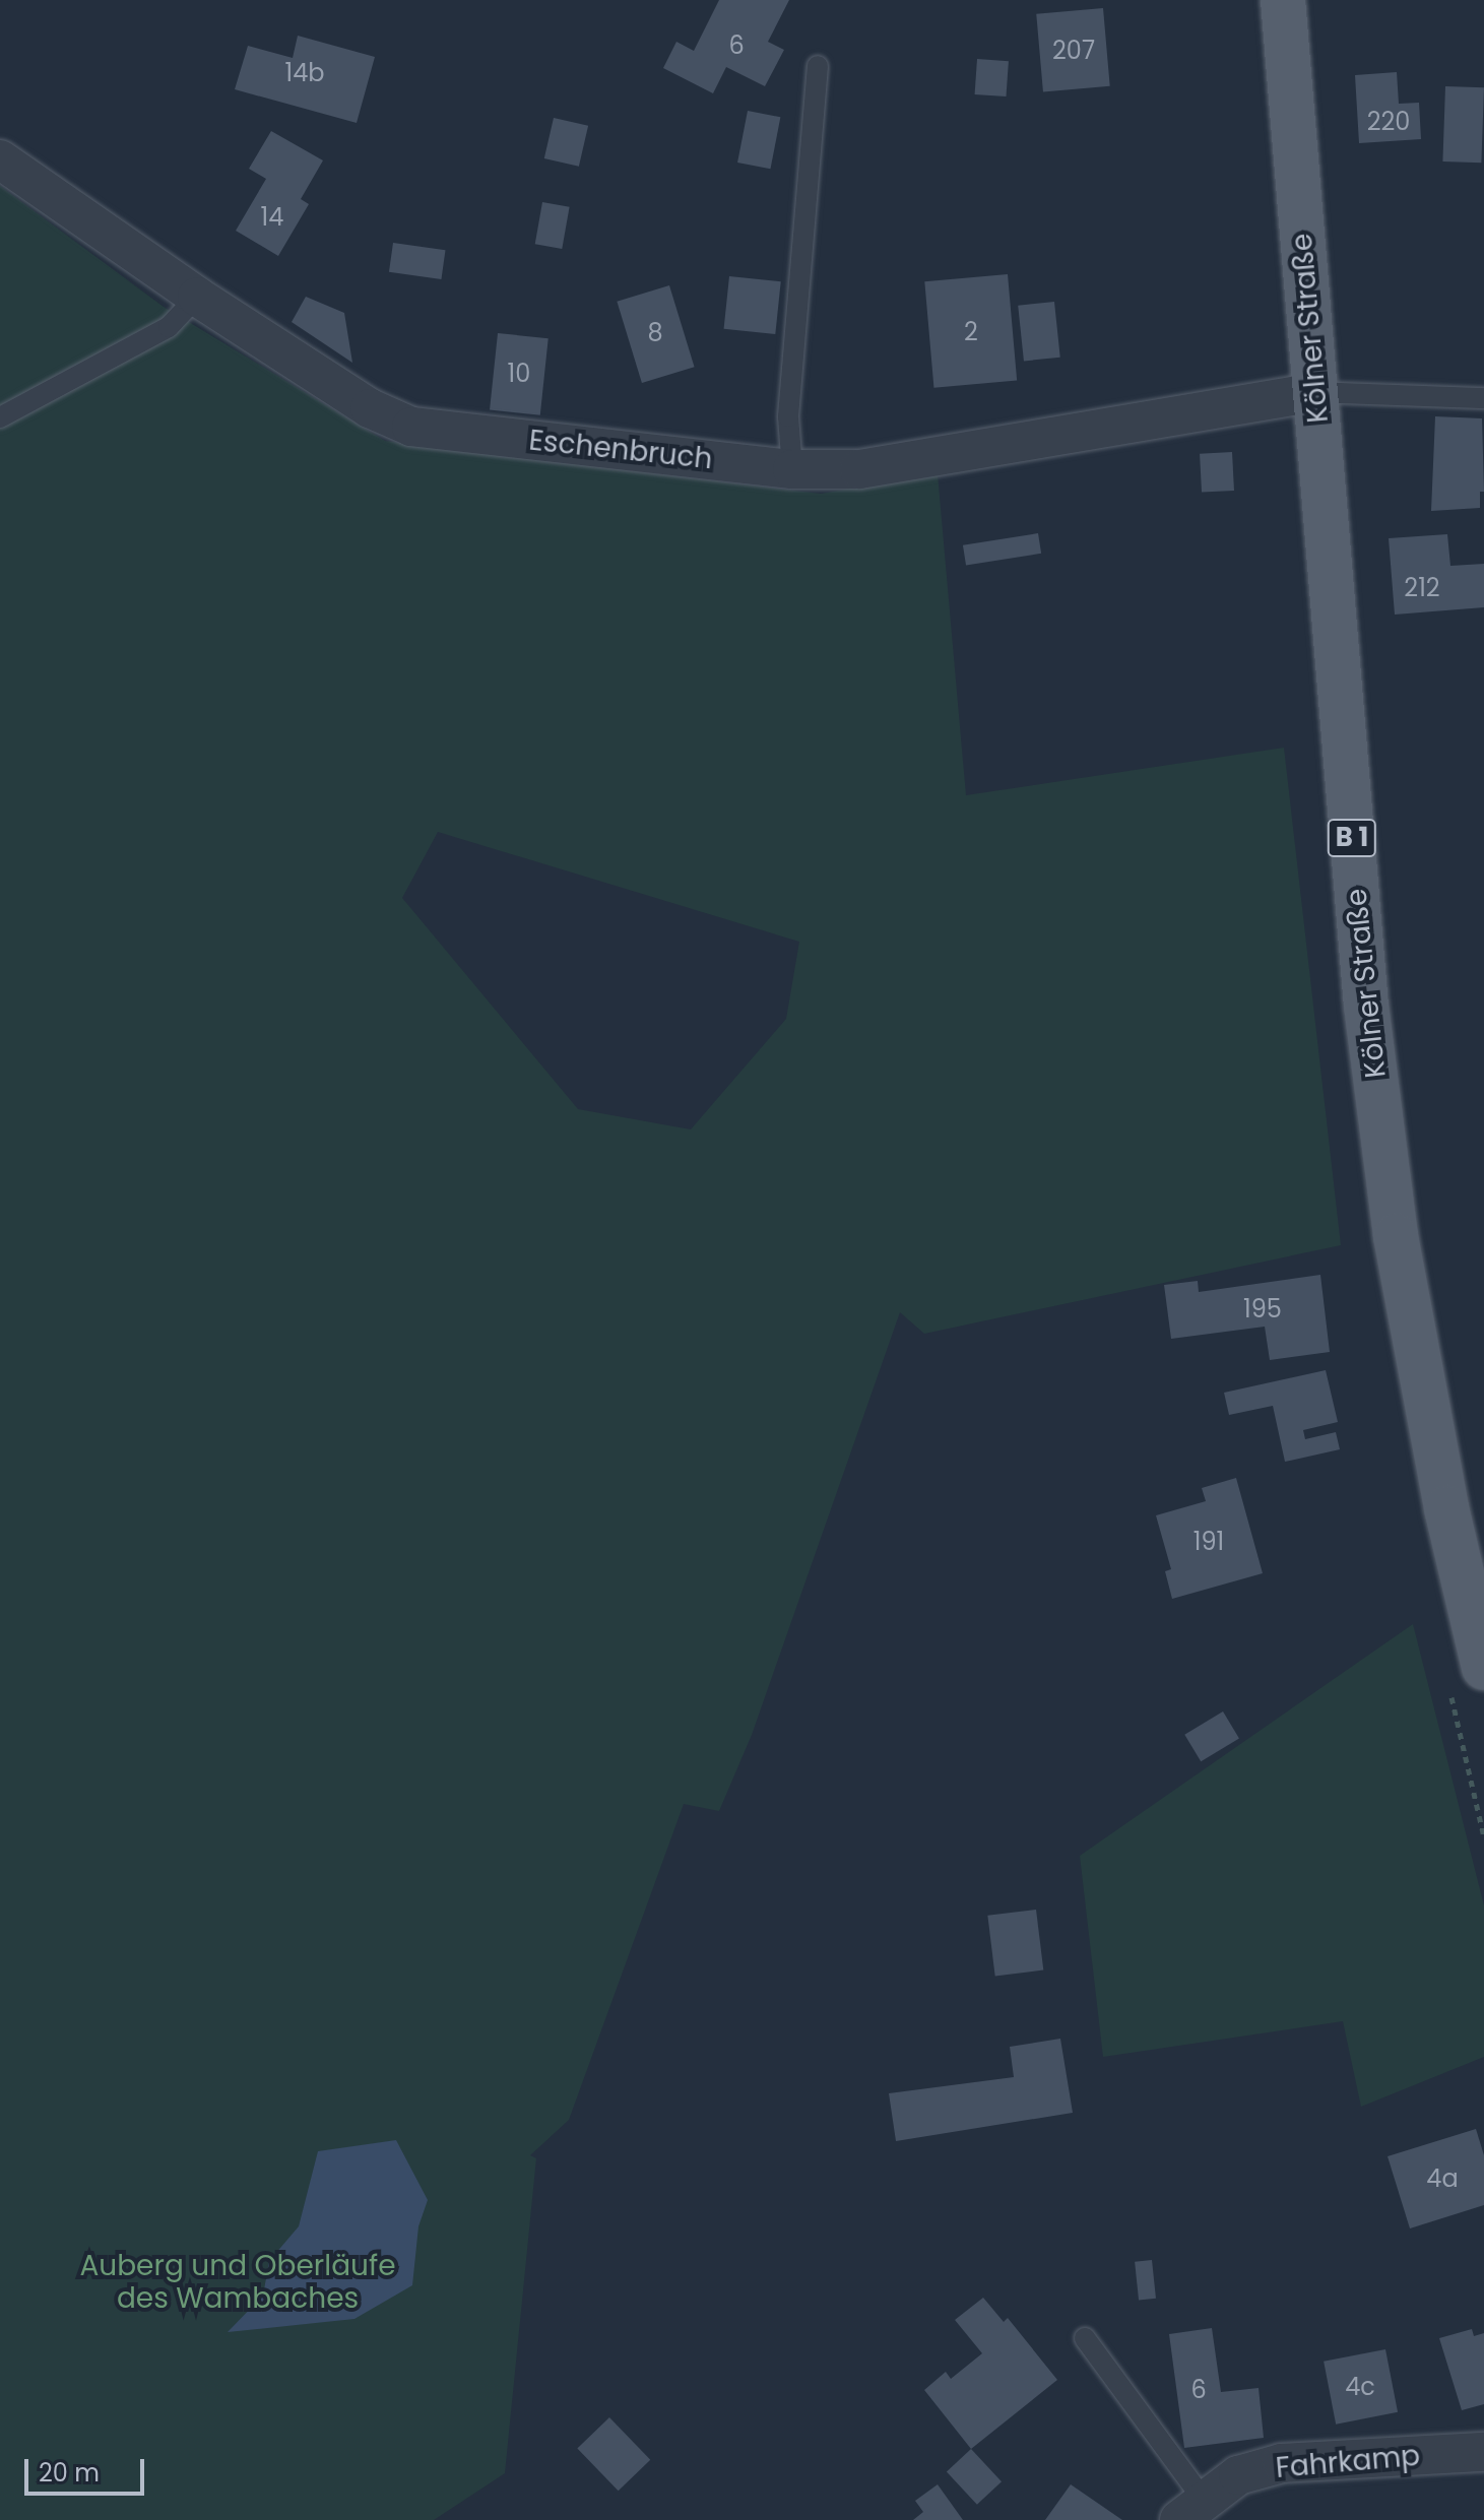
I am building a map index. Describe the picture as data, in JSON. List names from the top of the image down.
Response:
{
  "streets": {
    "main road": ["Kölner Straße", "B 1"],
    "street": ["Eschenbruch", "Fahrkamp"]
  },
  "crossings": [
    ["Kölner Straße", "Eschenbruch"]
  ],
  "parks": ["Auberg und Oberläufe des Wambaches"],
  "house_numbers": [
    "6",
    "207",
    "14b",
    "220",
    "14",
    "2",
    "8",
    "10",
    "212",
    "195",
    "191",
    "4a",
    "4c",
    "6"
  ],
  "scale_bar": "20 m"
}
